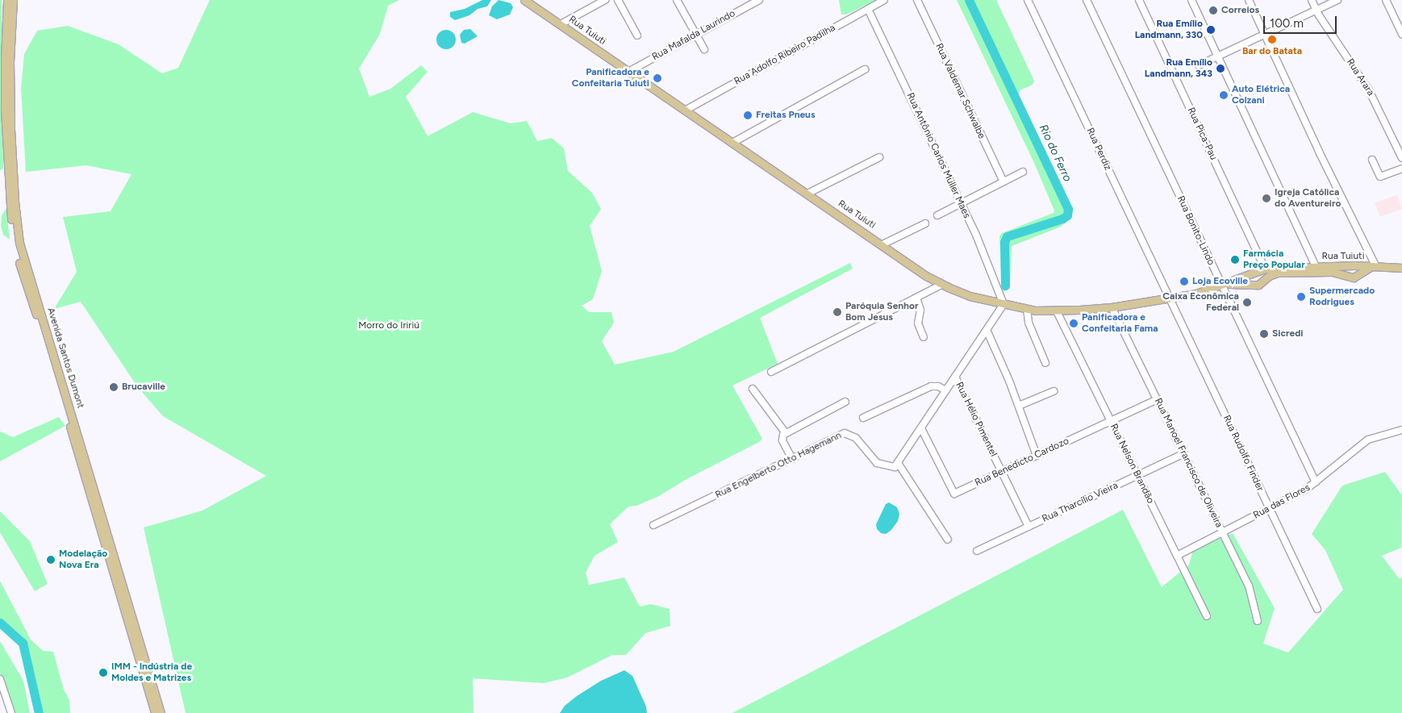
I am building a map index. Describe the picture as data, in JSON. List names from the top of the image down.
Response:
{
  "streets": {
    "main road": ["Rua Tuiuti", "Avenida Santos Dumont"],
    "street": [
      "Rua Mafalda Laurindo",
      "Rua Adolfo Ribeiro Padilha",
      "Rua Arara",
      "Rua Valdemar Schwalbe",
      "Rua Pica-Pau",
      "Rua Perdiz",
      "Rua Antônio Carlos Müller Maes",
      "Rua Bonito-Lindo",
      "Rua Hélio Pimentel",
      "Rua Rudolfo Finder",
      "Rua Benedicto Cardozo",
      "Rua Manoel Francisco de Oliveira",
      "Rua Nelson Brandão",
      "Rua Engelberto Otto Hagemann",
      "Rua das Flores",
      "Rua Tharcílio Vieira"
    ]
  },
  "crossings": [
    ["Rua Tuiuti", "Rua Mafalda Laurindo"],
    ["Rua Tuiuti", "Rua Adolfo Ribeiro Padilha"],
    ["Rua Tuiuti", "Rua Pica-Pau"],
    ["Rua Tuiuti", "Rua Perdiz"],
    ["Rua Tuiuti", "Rua Antônio Carlos Müller Maes"],
    ["Rua Tuiuti", "Rua Bonito-Lindo"],
    ["Rua Tuiuti", "Rua Rudolfo Finder"],
    ["Rua Tuiuti", "Rua Manoel Francisco de Oliveira"],
    ["Rua Tuiuti", "Rua Nelson Brandão"],
    ["Rua Adolfo Ribeiro Padilha", "Rua Antônio Carlos Müller Maes"],
    ["Rua Perdiz", "Rua Rudolfo Finder"],
    ["Rua Bonito-Lindo", "Rua das Flores"],
    ["Rua Hélio Pimentel", "Rua Benedicto Cardozo"],
    ["Rua Hélio Pimentel", "Rua Tharcílio Vieira"],
    ["Rua Rudolfo Finder", "Rua das Flores"],
    ["Rua Benedicto Cardozo", "Rua Manoel Francisco de Oliveira"],
    ["Rua Benedicto Cardozo", "Rua Nelson Brandão"],
    ["Rua Manoel Francisco de Oliveira", "Rua das Flores"],
    ["Rua Manoel Francisco de Oliveira", "Rua Tharcílio Vieira"],
    ["Rua Nelson Brandão", "Rua das Flores"],
    ["Rua Nelson Brandão", "Rua Tharcílio Vieira"]
  ],
  "water": ["Rio do Ferro"],
  "parks": ["Morro do Iririú"],
  "places": [
    "Correios",
    "Rua Emílio Landmann, 330",
    "Bar do Batata",
    "Rua Emílio Landmann, 343",
    "Panificadora e Confeitaria Tuiuti",
    "Auto Elétrica Colzani",
    "Freitas Pneus",
    "Igreja Católica do Aventureiro",
    "Farmácia Preço Popular",
    "Loja Ecoville",
    "Supermercado Rodrigues",
    "Caixa Econômica Federal",
    "Paróquia Senhor Bom Jesus",
    "Panificadora e Confeitaria Fama",
    "Sicredi",
    "Brucaville",
    "Modelação Nova Era",
    "IMM - Indústria de Moldes e Matrizes"
  ],
  "scale_bar": "100 m"
}
